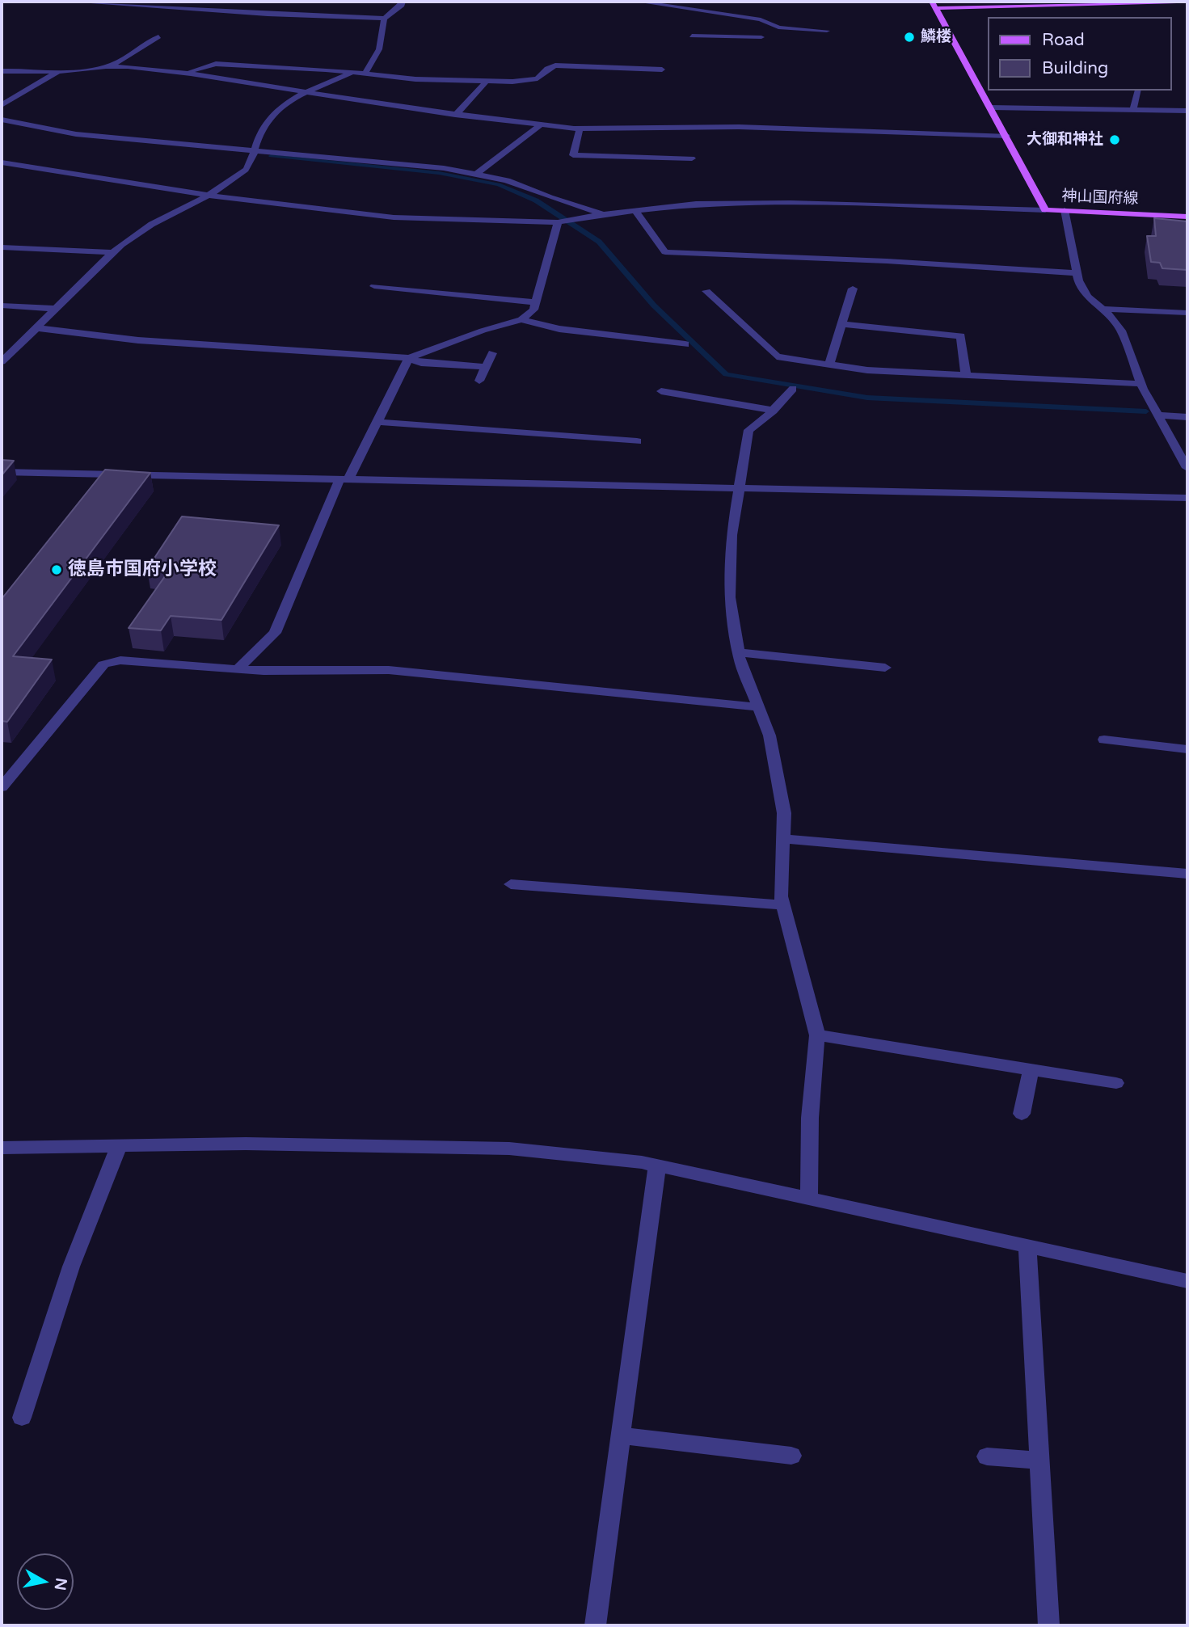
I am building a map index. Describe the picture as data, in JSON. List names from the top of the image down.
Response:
{
  "streets": {
    "main road": ["神山国府線"]
  },
  "places": ["鱗楼", "大御和神社", "徳島市国府小学校"],
  "legend": ["Road", "Building"],
  "north": "right"
}
